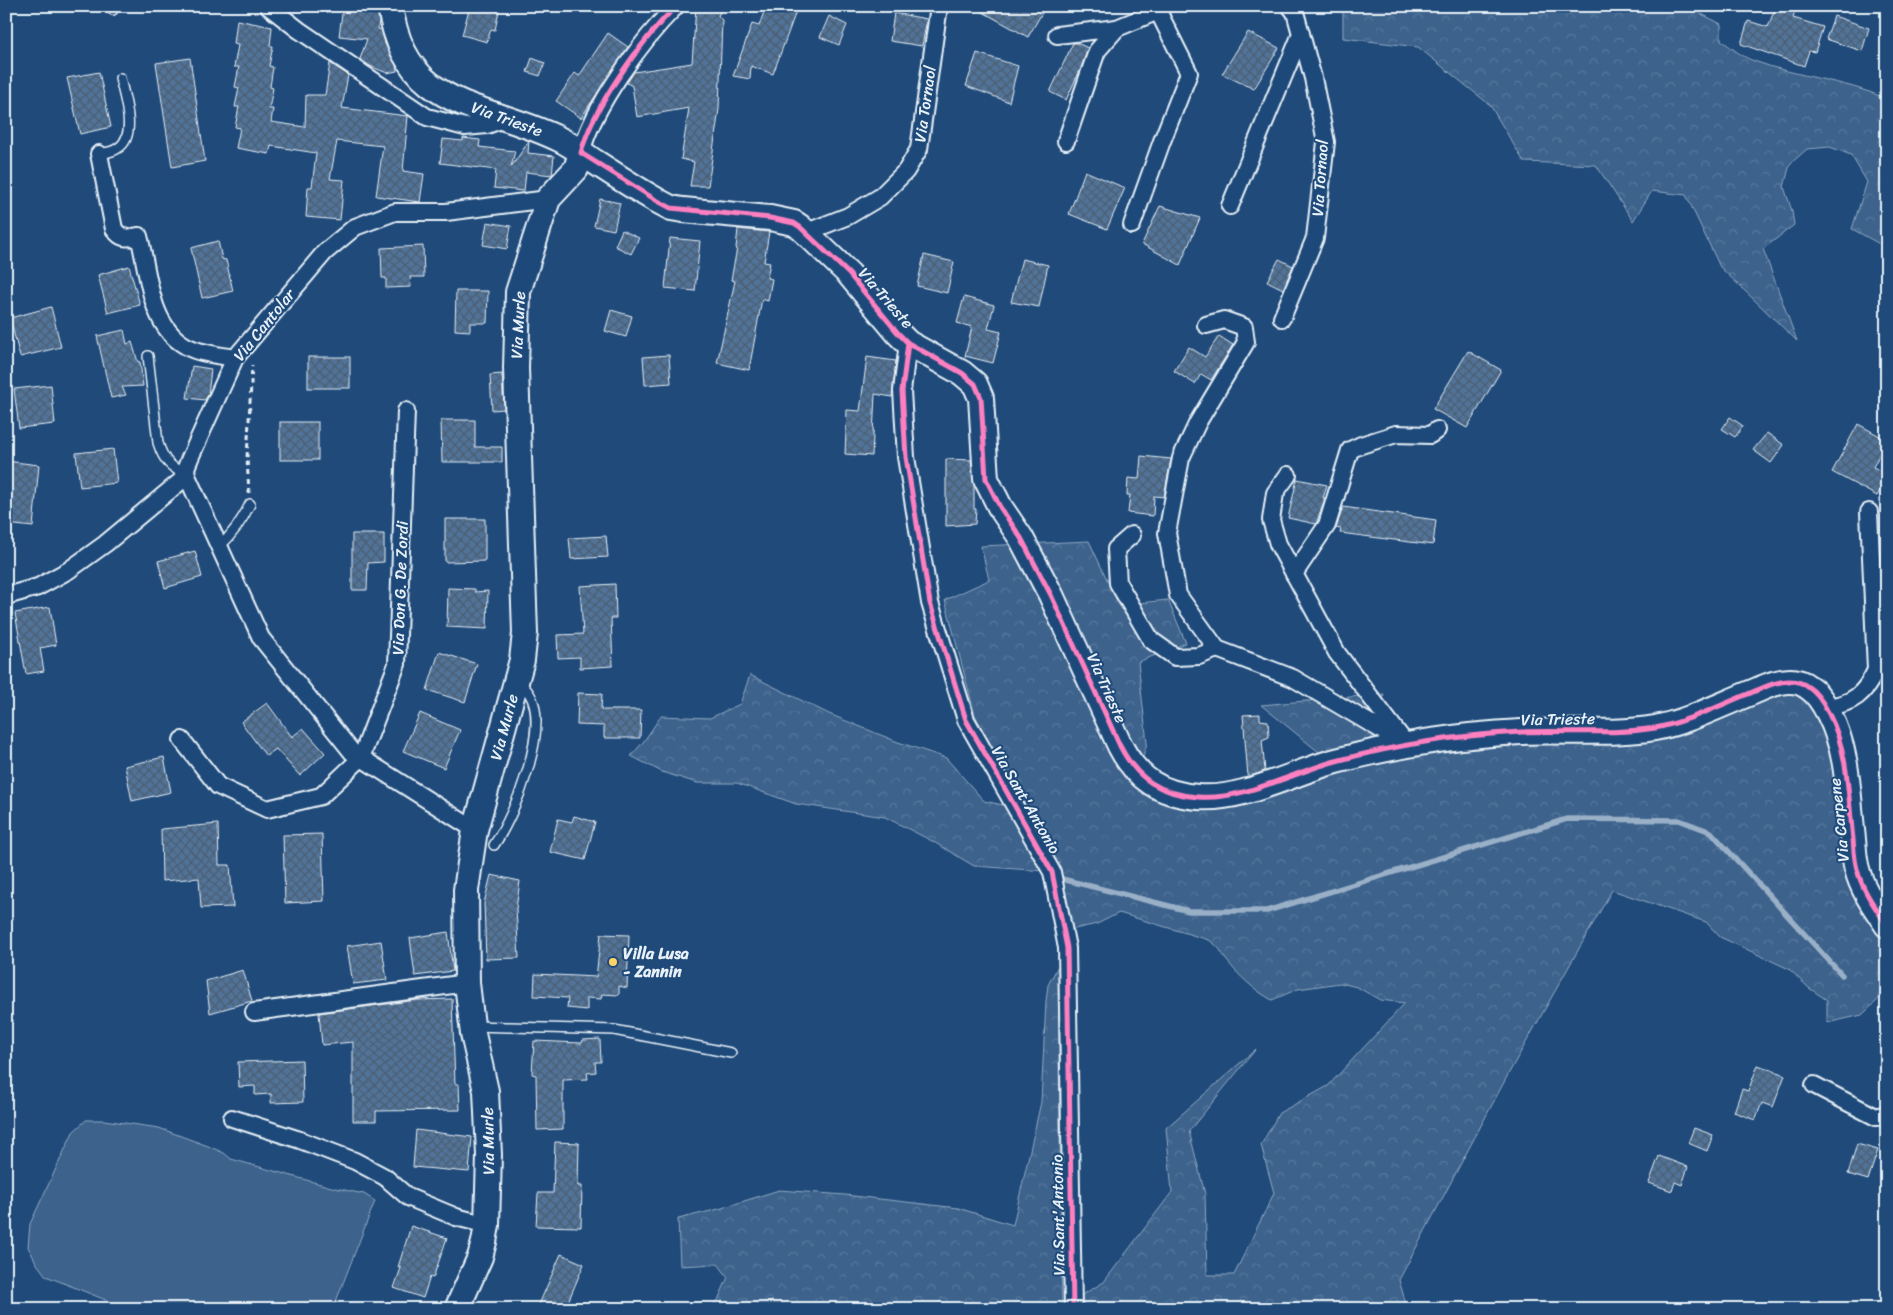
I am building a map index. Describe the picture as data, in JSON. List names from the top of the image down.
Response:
{
  "streets": {
    "street": [
      "Via Tornaol",
      "Via Trieste",
      "Via Cantolar",
      "Via Murle",
      "Via Don G. De Zordi",
      "Via Sant'Antonio",
      "Via Carpene"
    ]
  },
  "crossings": [
    ["Via Tornaol", "Via Trieste"],
    ["Via Trieste", "Via Murle"],
    ["Via Trieste", "Via Sant'Antonio"],
    ["Via Trieste", "Via Carpene"],
    ["Via Cantolar", "Via Murle"]
  ],
  "places": ["Villa Lusa - Zannin"]
}
